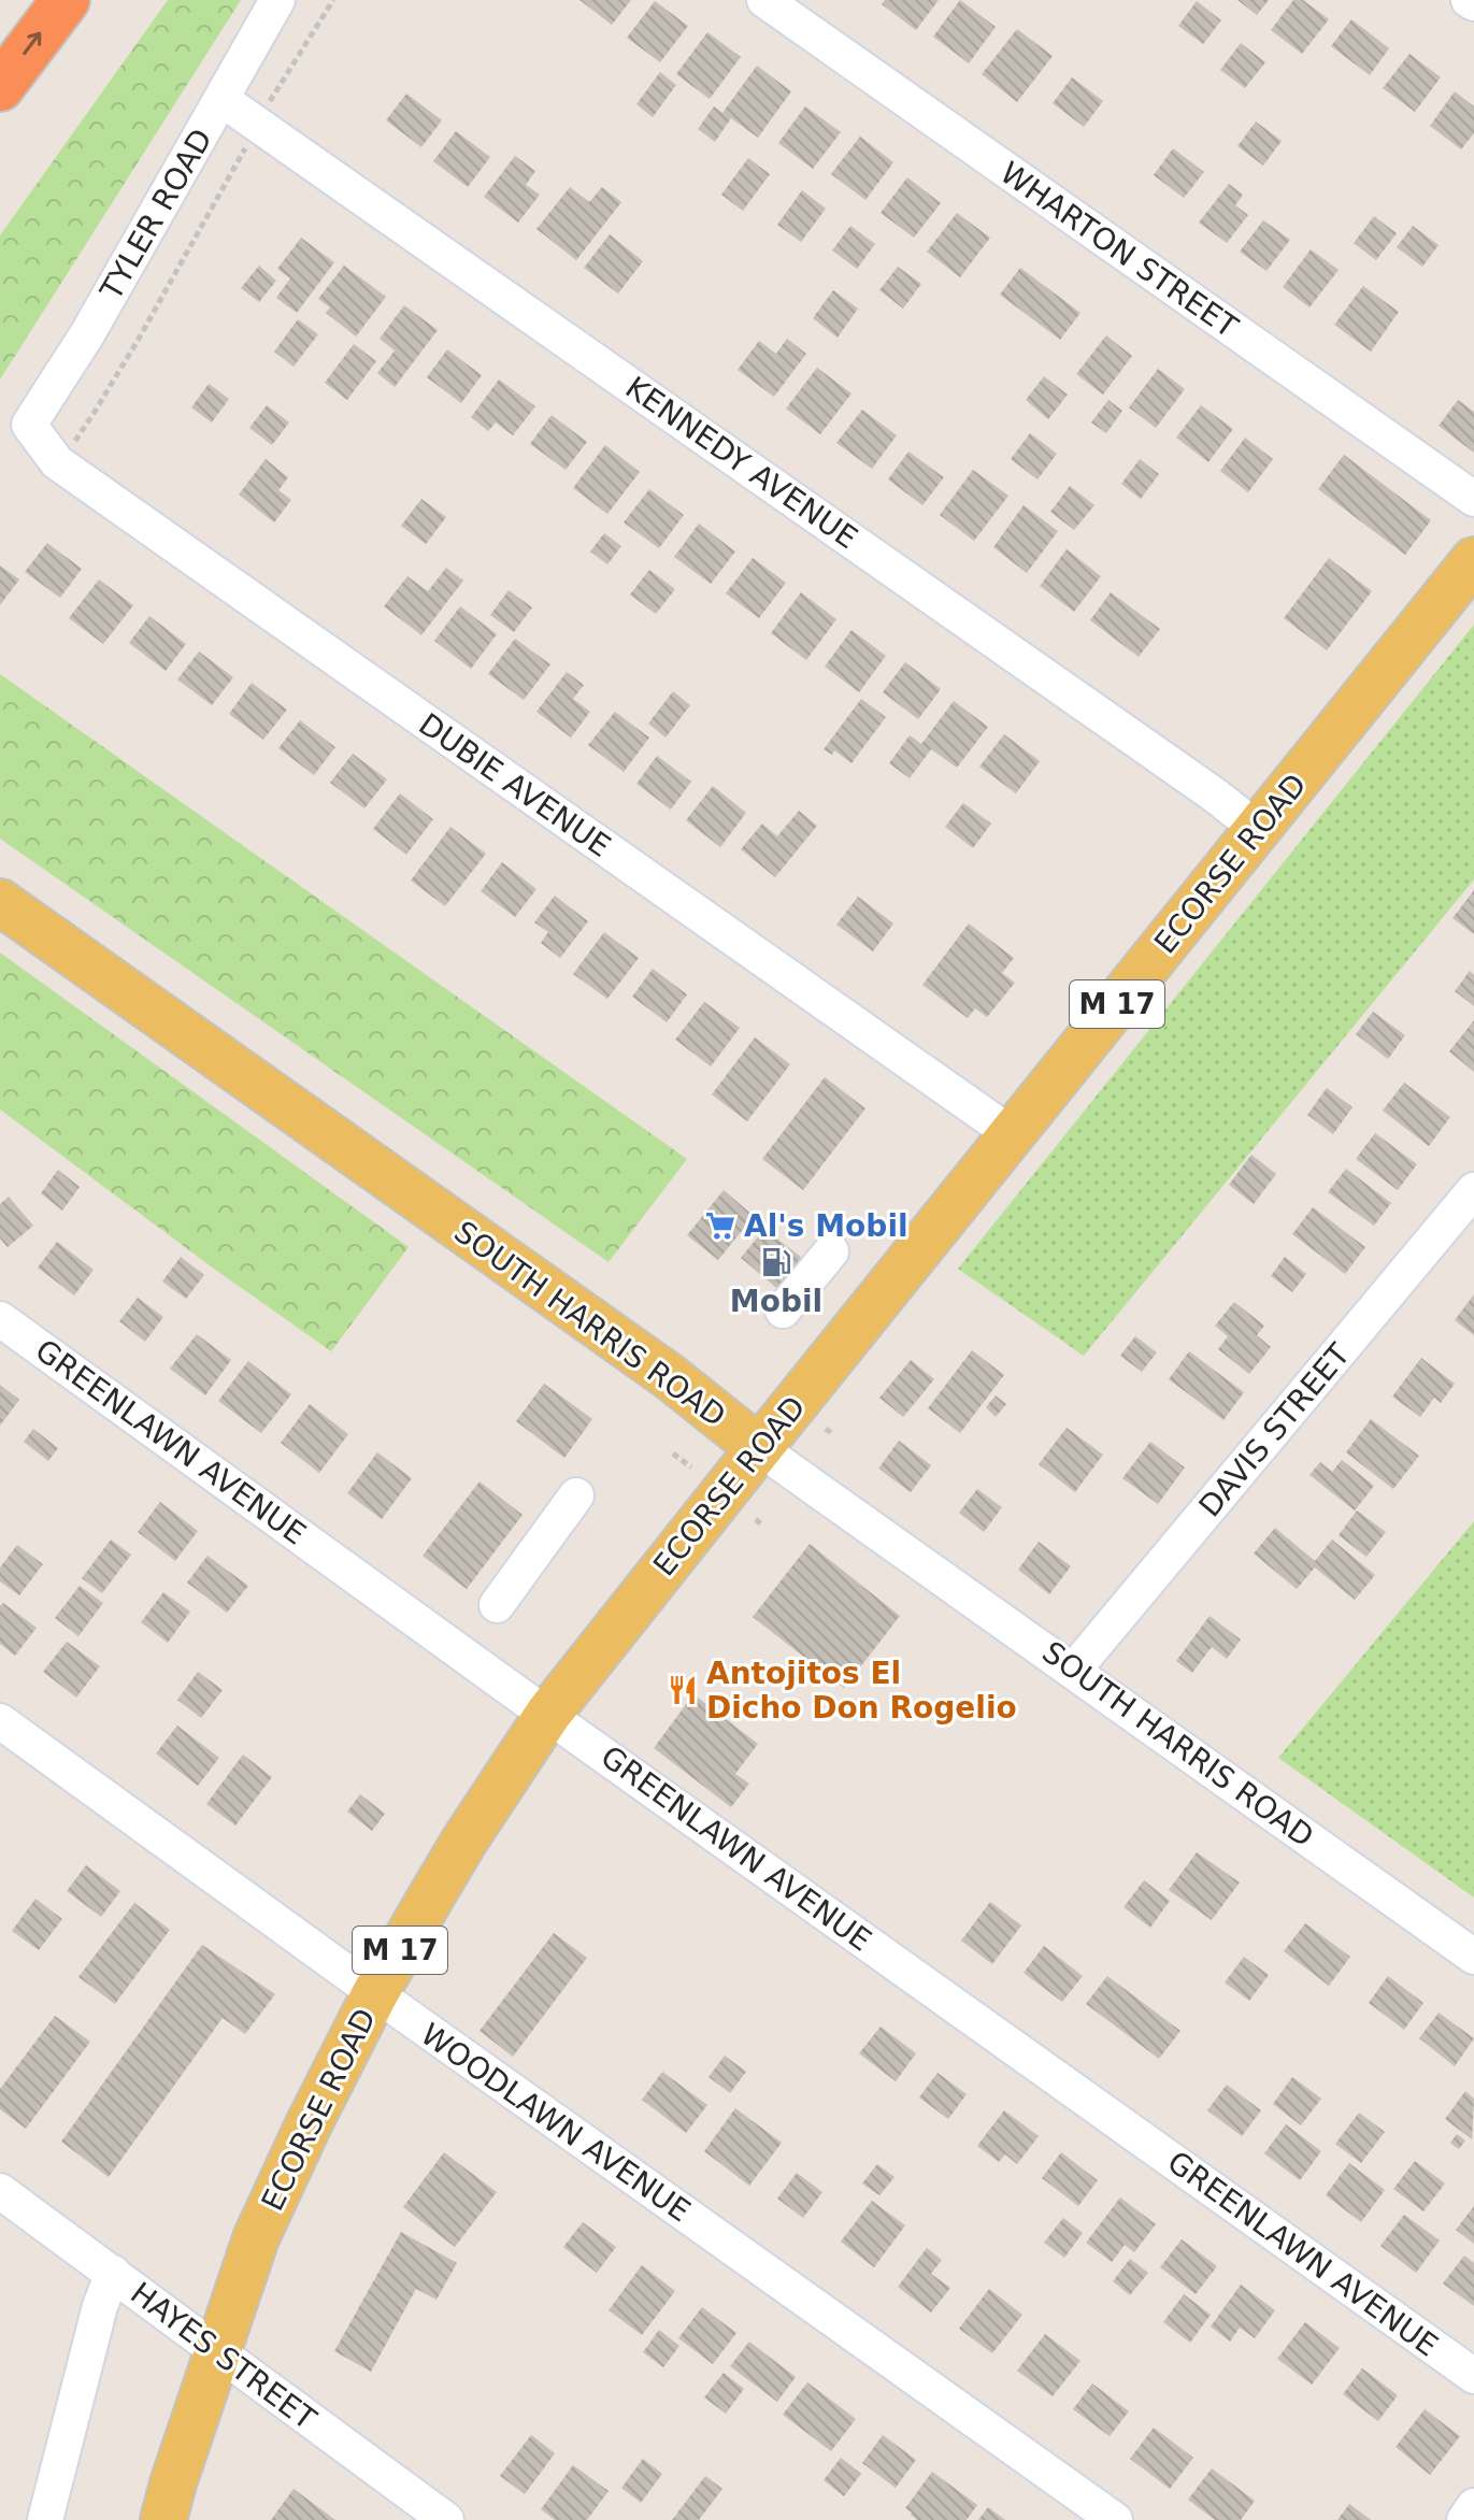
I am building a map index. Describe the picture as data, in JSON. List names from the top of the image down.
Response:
{
  "streets": {
    "main road": ["ECORSE ROAD", "M 17", "SOUTH HARRIS ROAD"],
    "street": [
      "TYLER ROAD",
      "WHARTON STREET",
      "KENNEDY AVENUE",
      "DUBIE AVENUE",
      "DAVIS STREET",
      "GREENLAWN AVENUE",
      "WOODLAWN AVENUE",
      "HAYES STREET"
    ]
  },
  "crossings": [
    ["TYLER ROAD", "KENNEDY AVENUE"],
    ["TYLER ROAD", "DUBIE AVENUE"],
    ["KENNEDY AVENUE", "ECORSE ROAD"],
    ["DUBIE AVENUE", "ECORSE ROAD"],
    ["ECORSE ROAD", "SOUTH HARRIS ROAD"],
    ["ECORSE ROAD", "GREENLAWN AVENUE"],
    ["ECORSE ROAD", "WOODLAWN AVENUE"],
    ["ECORSE ROAD", "HAYES STREET"],
    ["SOUTH HARRIS ROAD", "DAVIS STREET"]
  ],
  "places": {
    "supermarket": ["Al's Mobil"],
    "fuel station": ["Mobil"],
    "restaurant": ["Antojitos El Dicho Don Rogelio"]
  }
}
